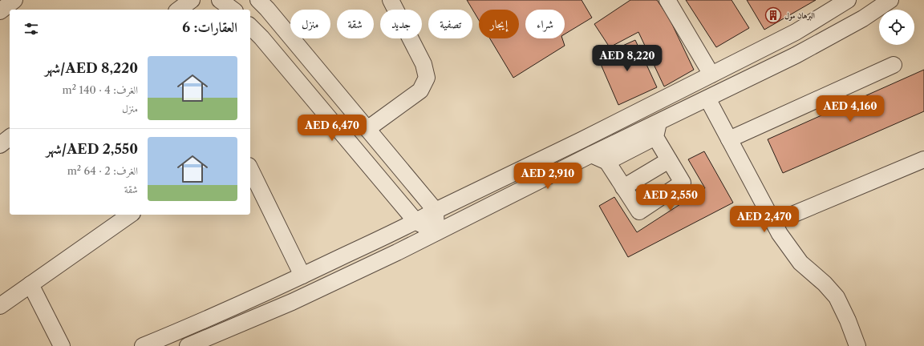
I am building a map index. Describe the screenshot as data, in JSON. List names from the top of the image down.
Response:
{
  "places": {
    "building": ["البرهان مول"]
  },
  "page": {
    "chip": [
      "شراء",
      "إيجار",
      "تصفية",
      "جديد",
      "شقة",
      "منزل"
    ],
    "heading": "العقارات: 6",
    "price": [
      "AED 8,220",
      "AED 4,160",
      "AED 6,470",
      "AED 2,910",
      "AED 2,550",
      "AED 2,470"
    ],
    "list": [
      {
        "name": "AED 8,220/شهر",
        "note": "الغرف: 4 · 140 m² · منزل"
      },
      {
        "name": "AED 2,550/شهر",
        "note": "الغرف: 2 · 64 m² · شقة"
      }
    ]
  }
}
